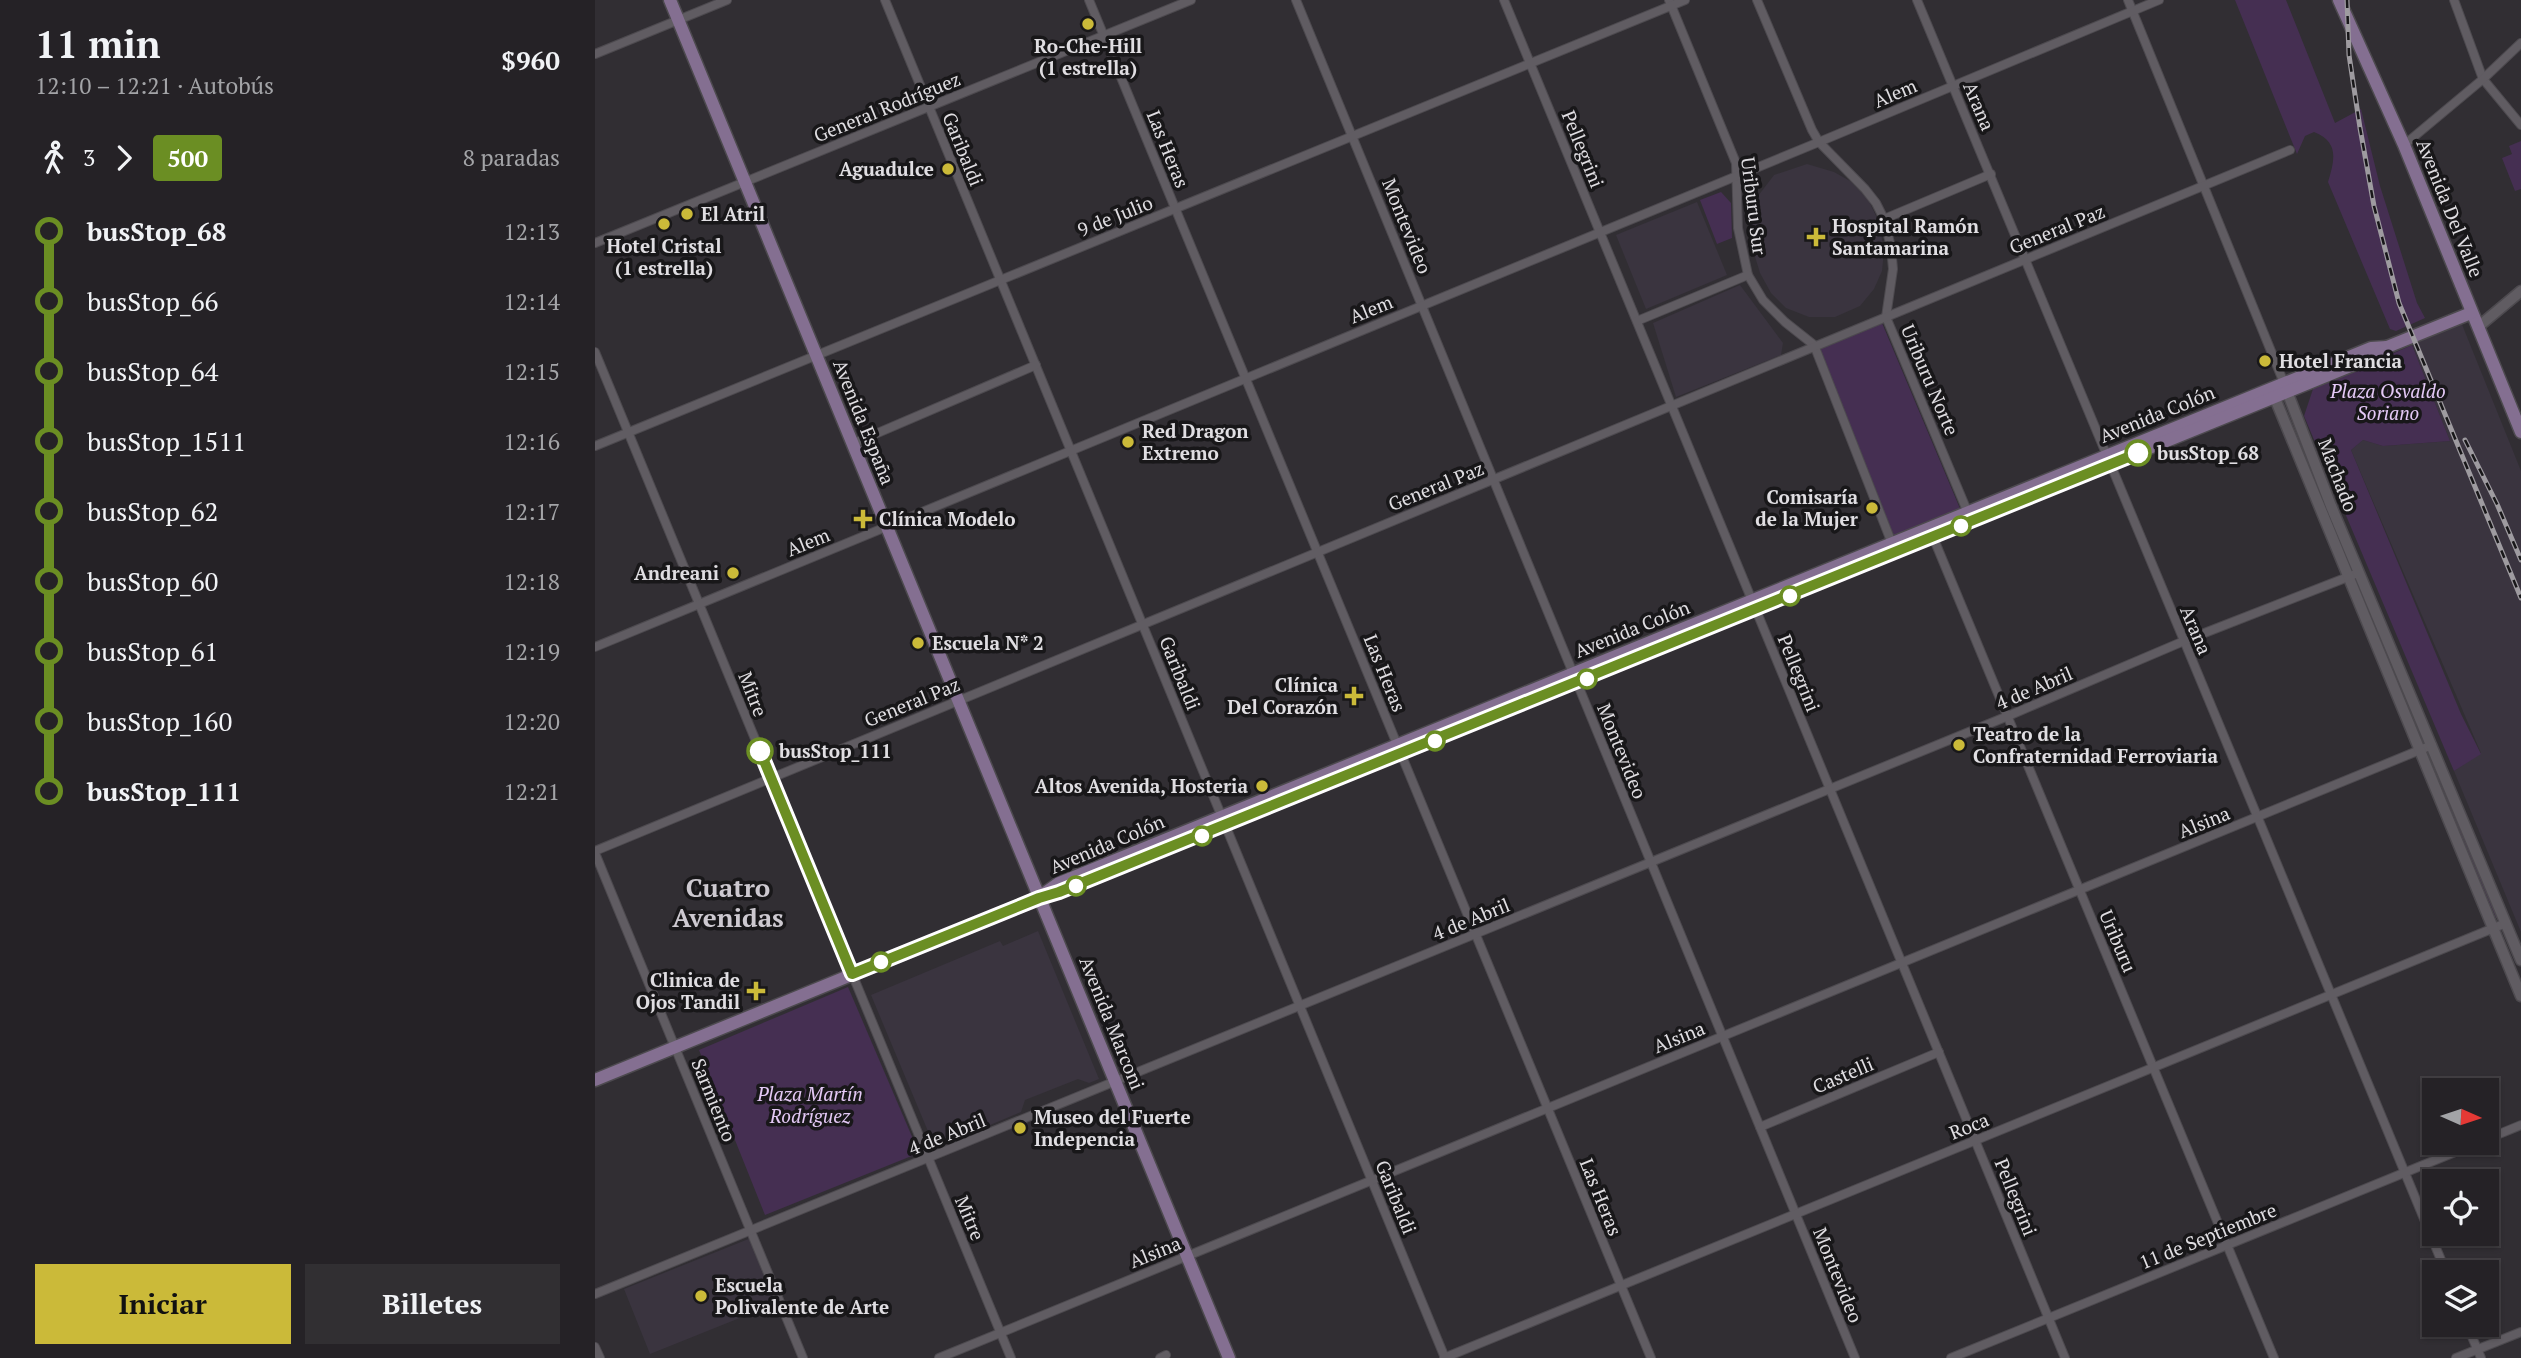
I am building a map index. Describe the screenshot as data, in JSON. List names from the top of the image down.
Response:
{
  "streets": {
    "main road": [
      "Avenida Del Valle",
      "Avenida Colón",
      "Avenida España",
      "Avenida Marconi"
    ],
    "street": [
      "Alem",
      "Arana",
      "General Rodríguez",
      "Garibaldi",
      "Las Heras",
      "Pellegrini",
      "Uriburu Sur",
      "9 de Julio",
      "Montevideo",
      "General Paz",
      "Uriburu Norte",
      "Machado",
      "4 de Abril",
      "Mitre",
      "Alsina",
      "Uriburu",
      "Castelli",
      "Sarmiento",
      "Roca",
      "11 de Septiembre"
    ]
  },
  "crossings": [
    ["Alem", "Arana"],
    ["Alem", "Garibaldi"],
    ["Alem", "Las Heras"],
    ["Alem", "Pellegrini"],
    ["Alem", "Uriburu Sur"],
    ["Alem", "Montevideo"],
    ["Alem", "General Paz"],
    ["Alem", "Uriburu Norte"],
    ["Alem", "Avenida España"],
    ["Alem", "Machado"],
    ["Alem", "Mitre"],
    ["Arana", "General Paz"],
    ["Arana", "Avenida Colón"],
    ["Arana", "4 de Abril"],
    ["Arana", "Alsina"],
    ["Arana", "Roca"],
    ["Arana", "11 de Septiembre"],
    ["General Rodríguez", "Garibaldi"],
    ["General Rodríguez", "Las Heras"],
    ["General Rodríguez", "Avenida España"],
    ["Garibaldi", "9 de Julio"],
    ["Garibaldi", "General Paz"],
    ["Garibaldi", "Avenida Colón"],
    ["Garibaldi", "4 de Abril"],
    ["Garibaldi", "Alsina"],
    ["Garibaldi", "Roca"],
    ["Las Heras", "9 de Julio"],
    ["Las Heras", "General Paz"],
    ["Las Heras", "Avenida Colón"],
    ["Las Heras", "4 de Abril"],
    ["Las Heras", "Alsina"],
    ["Las Heras", "Roca"],
    ["Pellegrini", "9 de Julio"],
    ["Pellegrini", "General Paz"],
    ["Pellegrini", "Avenida Colón"],
    ["Pellegrini", "4 de Abril"],
    ["Pellegrini", "Alsina"],
    ["Pellegrini", "Castelli"],
    ["Pellegrini", "Roca"],
    ["Pellegrini", "11 de Septiembre"],
    ["Uriburu Sur", "9 de Julio"],
    ["Uriburu Sur", "General Paz"],
    ["Uriburu Sur", "Uriburu Norte"],
    ["Avenida Del Valle", "Avenida Colón"],
    ["9 de Julio", "Montevideo"],
    ["9 de Julio", "Avenida España"],
    ["9 de Julio", "Mitre"],
    ["Montevideo", "General Paz"],
    ["Montevideo", "Avenida Colón"],
    ["Montevideo", "4 de Abril"],
    ["Montevideo", "Alsina"],
    ["Montevideo", "Castelli"],
    ["Montevideo", "Roca"],
    ["General Paz", "Uriburu Norte"],
    ["General Paz", "Avenida España"],
    ["General Paz", "Machado"],
    ["General Paz", "Mitre"],
    ["General Paz", "Sarmiento"],
    ["Uriburu Norte", "Avenida Colón"],
    ["Avenida Colón", "Avenida España"],
    ["Avenida Colón", "Machado"],
    ["Avenida Colón", "Mitre"],
    ["Avenida Colón", "Uriburu"],
    ["Avenida Colón", "Avenida Marconi"],
    ["Avenida Colón", "Sarmiento"],
    ["Avenida España", "Avenida Marconi"],
    ["Machado", "4 de Abril"],
    ["Machado", "Alsina"],
    ["Machado", "Roca"],
    ["4 de Abril", "Mitre"],
    ["4 de Abril", "Uriburu"],
    ["4 de Abril", "Avenida Marconi"],
    ["4 de Abril", "Sarmiento"],
    ["Mitre", "Alsina"],
    ["Alsina", "Uriburu"],
    ["Alsina", "Avenida Marconi"],
    ["Uriburu", "Roca"],
    ["Uriburu", "11 de Septiembre"]
  ],
  "districts": ["Cuatro Avenidas"],
  "parks": ["Plaza Osvaldo Soriano", "Plaza Martín Rodríguez"],
  "places": {
    "other": [
      "Ro-Che-Hill (1 estrella)",
      "Aguadulce",
      "El Atril",
      "Hotel Cristal (1 estrella)",
      "Hotel Francia",
      "Red Dragon Extremo",
      "busStop_68",
      "Comisaría de la Mujer",
      "Andreani",
      "Escuela N* 2",
      "Teatro de la Confraternidad Ferroviaria",
      "busStop_111",
      "Altos Avenida, Hosteria",
      "Museo del Fuerte Indepencia",
      "Escuela Polivalente de Arte"
    ],
    "health": [
      "Hospital Ramón Santamarina",
      "Clínica Modelo",
      "Clínica Del Corazón",
      "Clinica de Ojos Tandil"
    ]
  },
  "lines": ["bus line 500"],
  "north": "right",
  "page": {
    "heading": ["11 min", "12:10 – 12:21 · Autobús", "$960"],
    "legs": ["3", "500", "8 paradas"],
    "list": [
      {
        "name": "busStop_68",
        "value": "12:13"
      },
      {
        "name": "busStop_66",
        "value": "12:14"
      },
      {
        "name": "busStop_64",
        "value": "12:15"
      },
      {
        "name": "busStop_1511",
        "value": "12:16"
      },
      {
        "name": "busStop_62",
        "value": "12:17"
      },
      {
        "name": "busStop_60",
        "value": "12:18"
      },
      {
        "name": "busStop_61",
        "value": "12:19"
      },
      {
        "name": "busStop_160",
        "value": "12:20"
      },
      {
        "name": "busStop_111",
        "value": "12:21"
      }
    ],
    "buttons": ["Iniciar", "Billetes"]
  }
}
